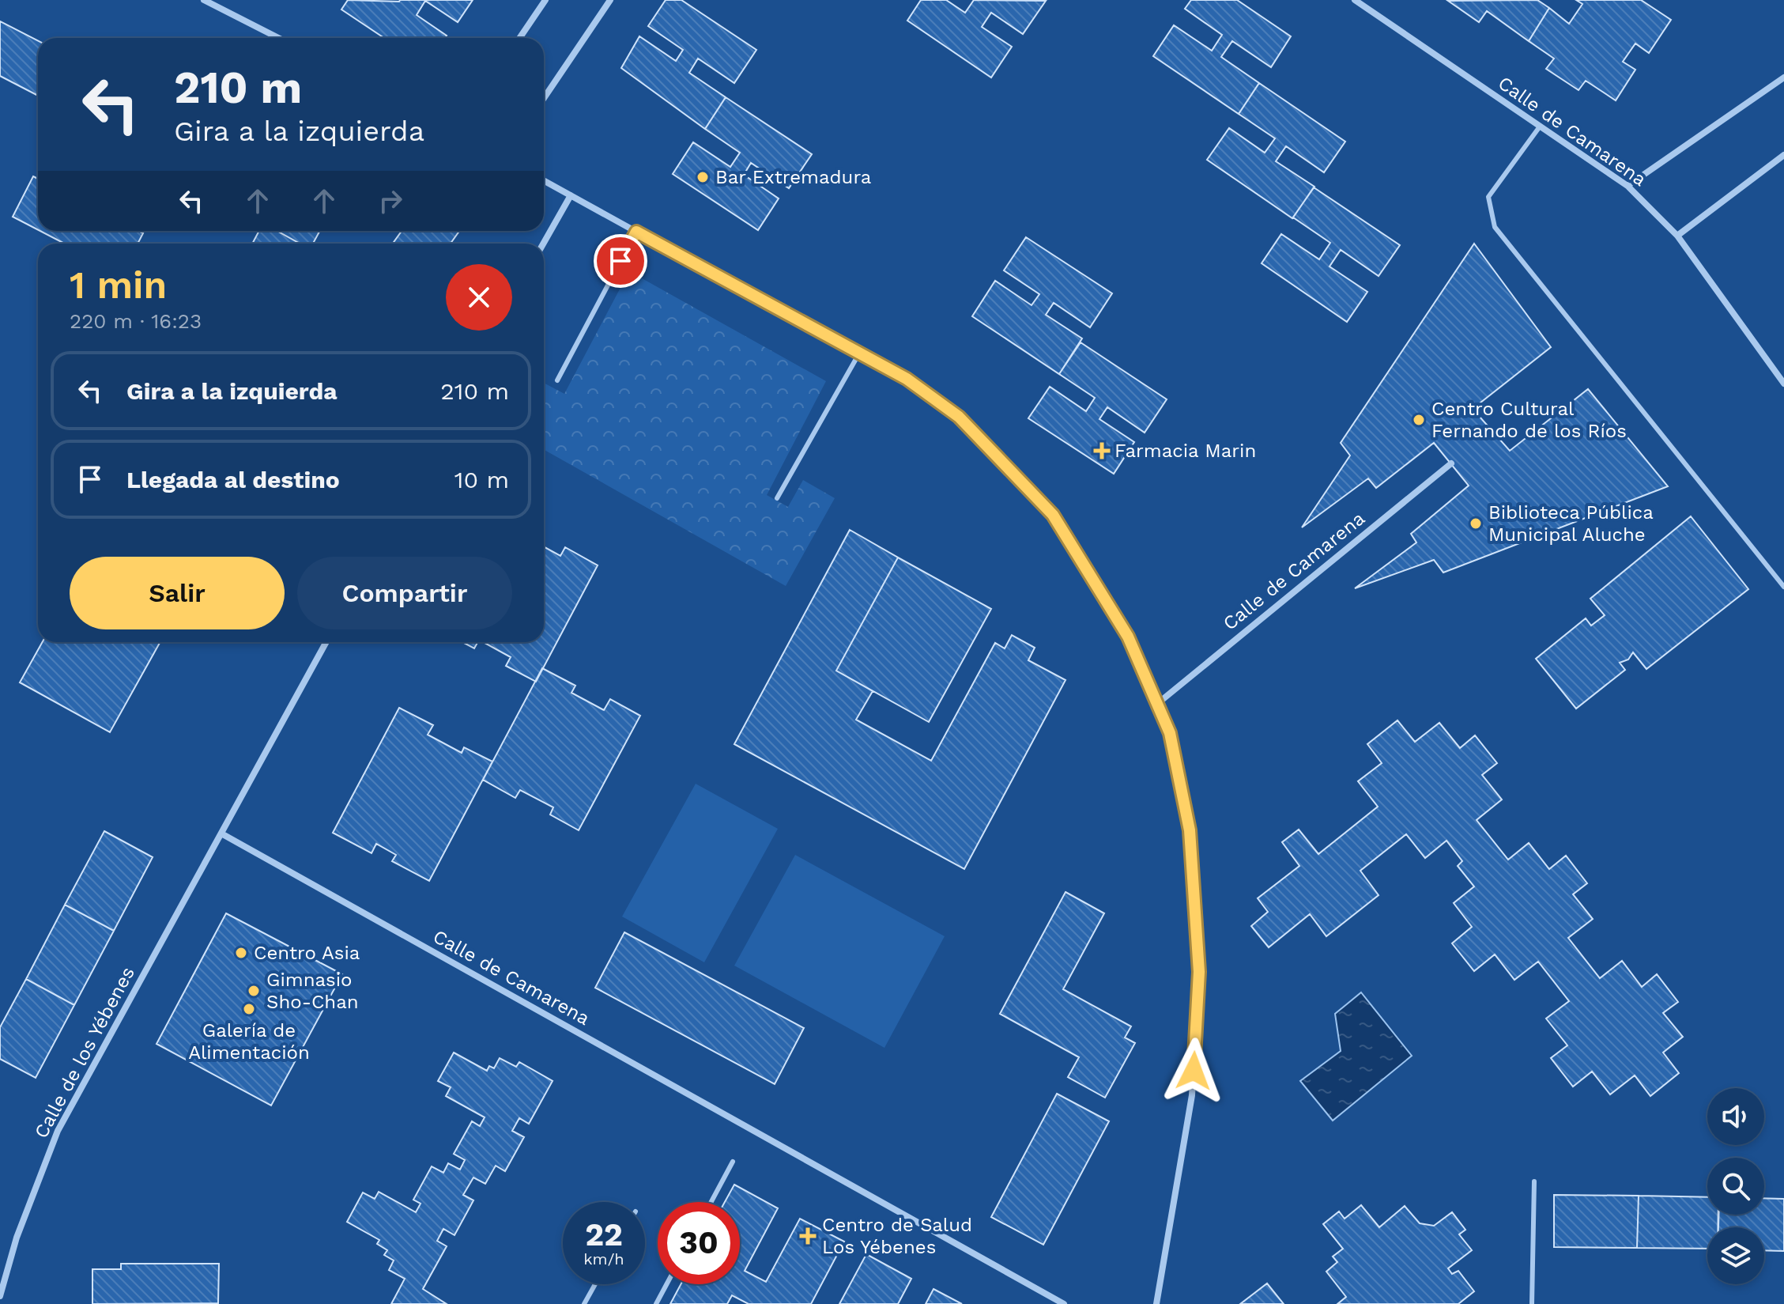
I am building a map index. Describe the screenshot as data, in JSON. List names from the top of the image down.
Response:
{
  "streets": {
    "street": ["Calle de Camarena", "Calle de los Yébenes"]
  },
  "crossings": [
    ["Calle de Camarena", "Calle de los Yébenes"]
  ],
  "places": {
    "other": [
      "Bar Extremadura",
      "Centro Cultural Fernando de los Ríos",
      "Biblioteca Pública Municipal Aluche",
      "Centro Asia",
      "Gimnasio Sho-Chan",
      "Galería de Alimentación"
    ],
    "health": ["Farmacia Marin", "Centro de Salud Los Yébenes"]
  },
  "page": {
    "turn": ["210 m", "Gira a la izquierda"],
    "heading": ["1 min", "220 m · 16:23"],
    "list": [
      {
        "name": "Gira a la izquierda",
        "value": "210 m"
      },
      {
        "name": "Llegada al destino",
        "value": "10 m"
      }
    ],
    "buttons": ["Salir", "Compartir"],
    "speed": "22 km/h",
    "limit": "30"
  }
}
